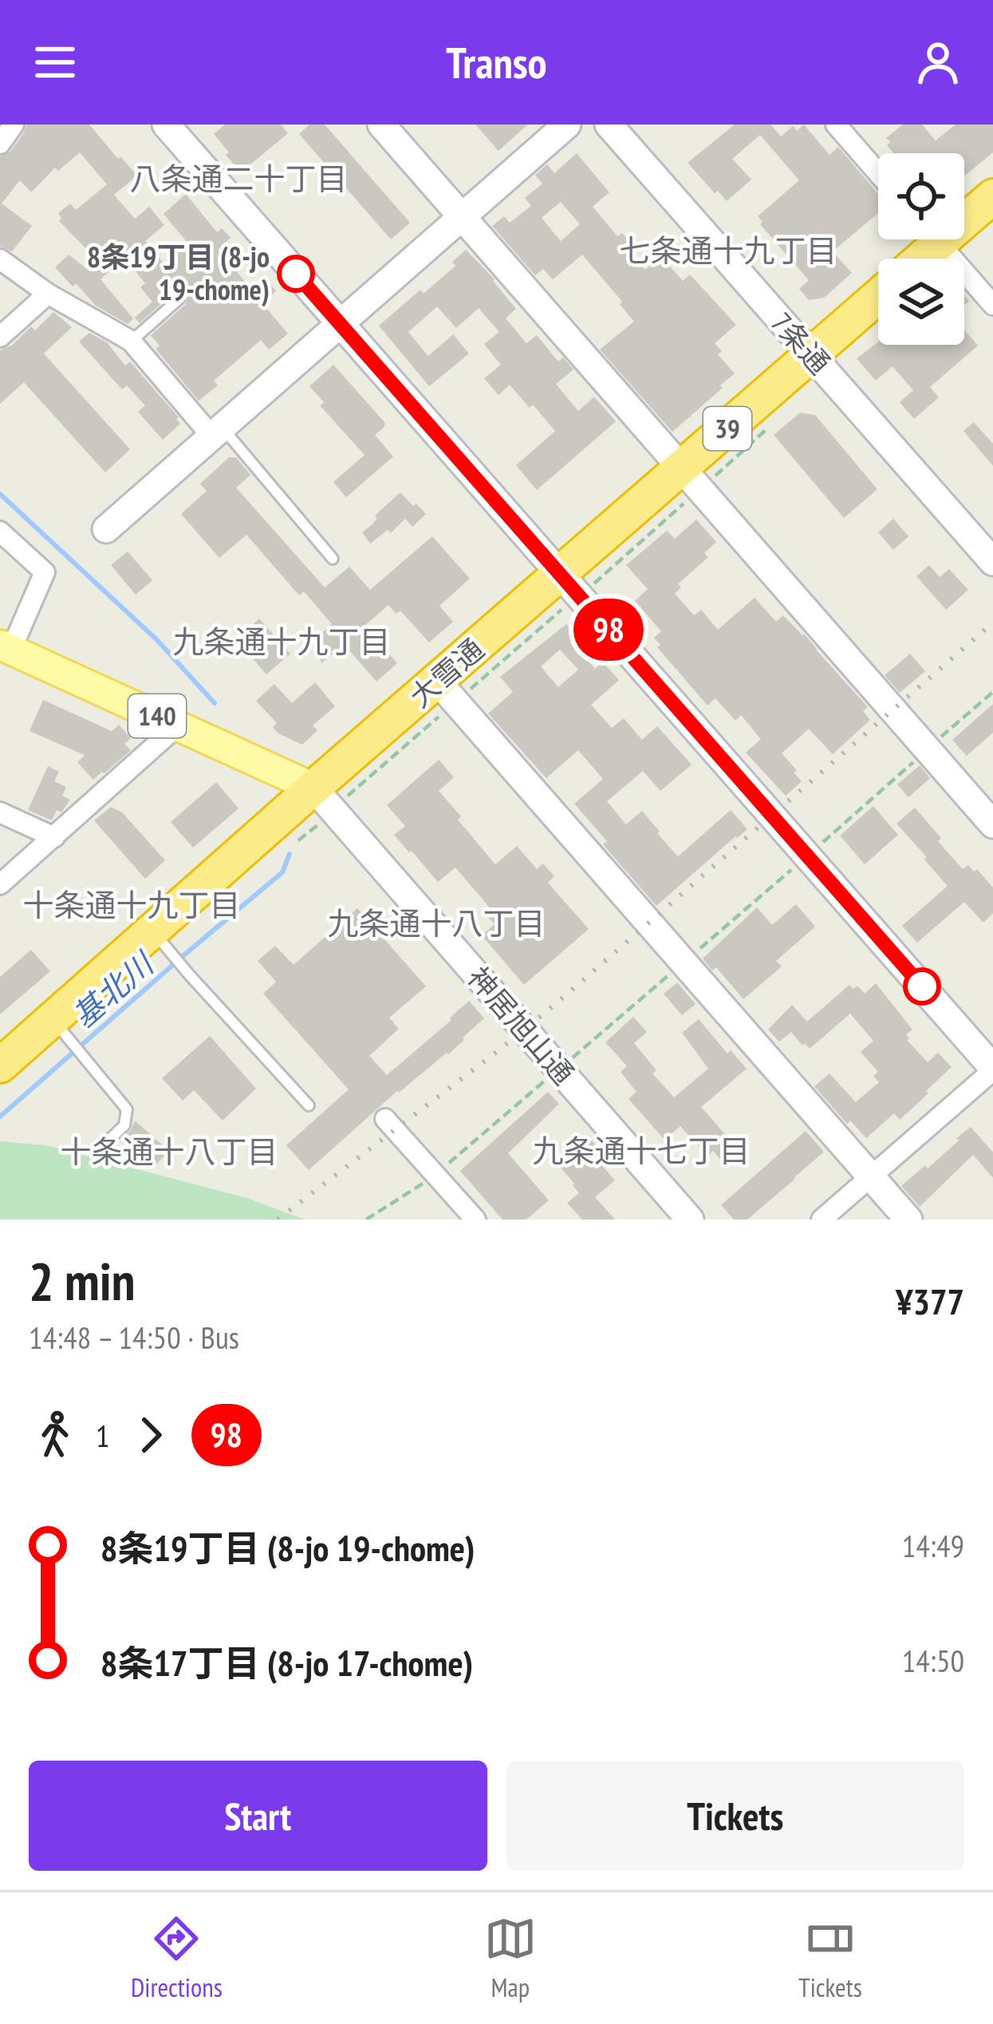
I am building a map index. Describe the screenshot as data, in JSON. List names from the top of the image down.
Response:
{
  "streets": {
    "highway": ["39", "大雪通"],
    "main road": ["140"],
    "street": ["7条通", "神居旭山通"]
  },
  "crossings": [
    ["7条通", "大雪通"],
    ["大雪通", "140"],
    ["大雪通", "神居旭山通"],
    ["140", "神居旭山通"]
  ],
  "districts": [
    "八条通二十丁目",
    "七条通十九丁目",
    "九条通十九丁目",
    "十条通十九丁目",
    "九条通十八丁目",
    "九条通十七丁目",
    "十条通十八丁目"
  ],
  "water": ["基北川"],
  "places": ["8条19丁目 (8-jo 19-chome)"],
  "lines": ["bus line 98"],
  "page": {
    "header": "Transo",
    "on_map": "98",
    "heading": ["2 min", "14:48 – 14:50 · Bus", "¥377"],
    "legs": ["1", "98"],
    "list": [
      {
        "name": "8条19丁目 (8-jo 19-chome)",
        "value": "14:49"
      },
      {
        "name": "8条17丁目 (8-jo 17-chome)",
        "value": "14:50"
      }
    ],
    "buttons": ["Start", "Tickets"],
    "tabs": ["Directions", "Map", "Tickets"]
  }
}
